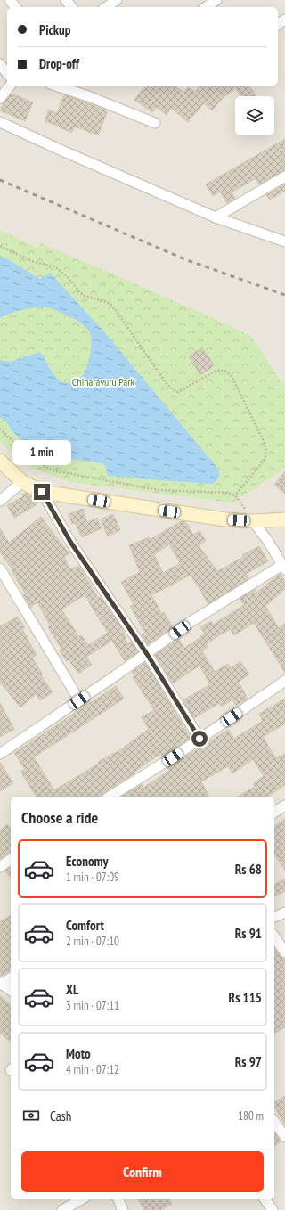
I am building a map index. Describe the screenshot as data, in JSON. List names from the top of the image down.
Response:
{
  "parks": ["Chinaravuru Park"],
  "page": {
    "banner": ["Pickup", "Drop-off"],
    "bubble": "1 min",
    "heading": "Choose a ride",
    "list": [
      {
        "name": "Economy",
        "note": "1 min · 07:09",
        "value": "Rs 68"
      },
      {
        "name": "Comfort",
        "note": "2 min · 07:10",
        "value": "Rs 91"
      },
      {
        "name": "XL",
        "note": "3 min · 07:11",
        "value": "Rs 115"
      },
      {
        "name": "Moto",
        "note": "4 min · 07:12",
        "value": "Rs 97"
      }
    ],
    "pay": ["Cash", "180 m"],
    "buttons": "Confirm"
  }
}
